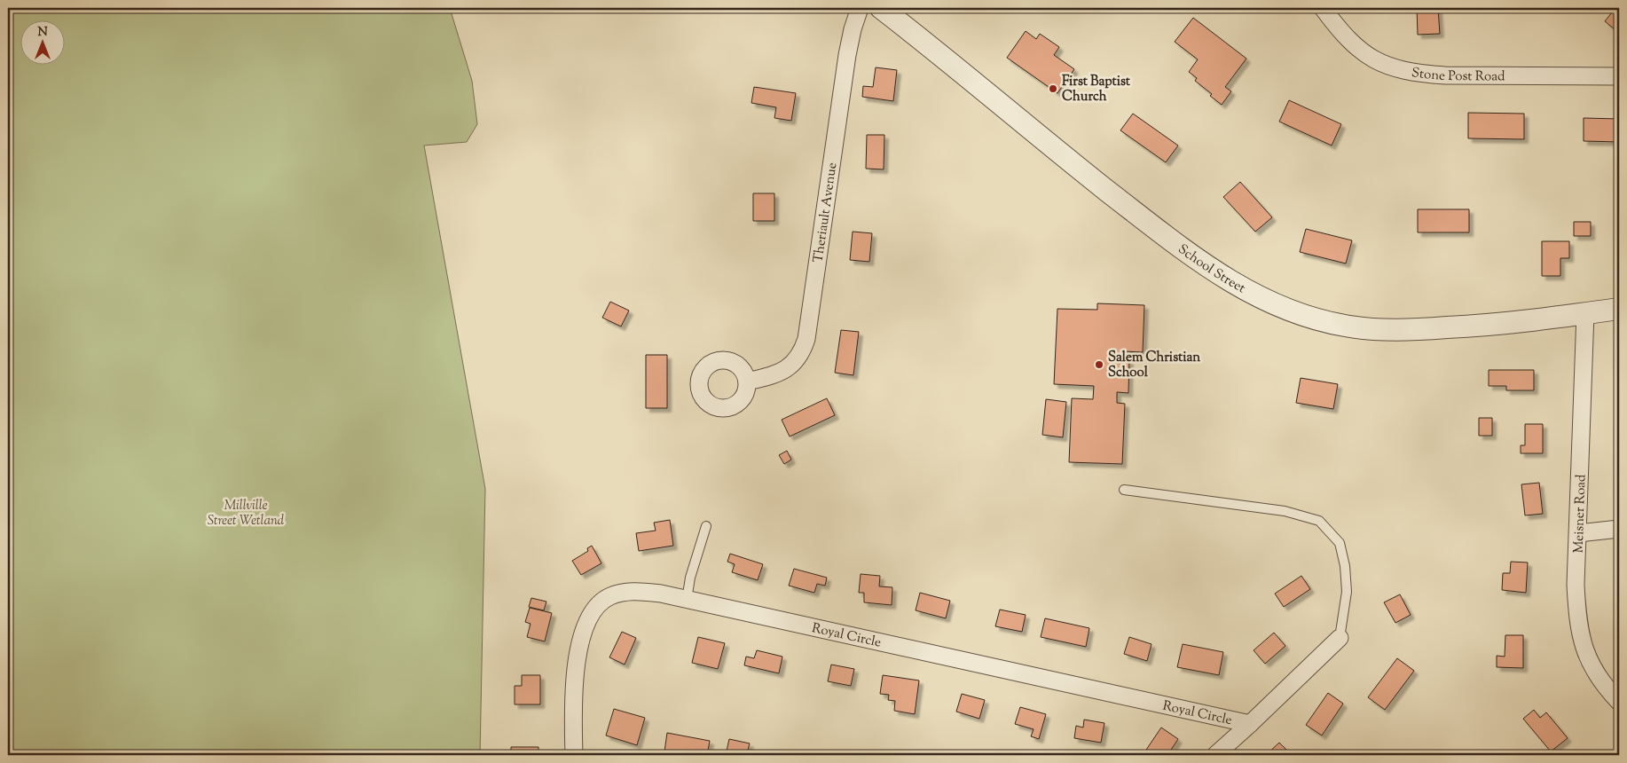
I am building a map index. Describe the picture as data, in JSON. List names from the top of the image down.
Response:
{
  "streets": {
    "street": [
      "Stone Post Road",
      "Theriault Avenue",
      "School Street",
      "Meisner Road",
      "Royal Circle"
    ]
  },
  "crossings": [
    ["School Street", "Meisner Road"]
  ],
  "parks": ["Millville Street Wetland"],
  "places": ["First Baptist Church", "Salem Christian School"],
  "north": "top"
}
